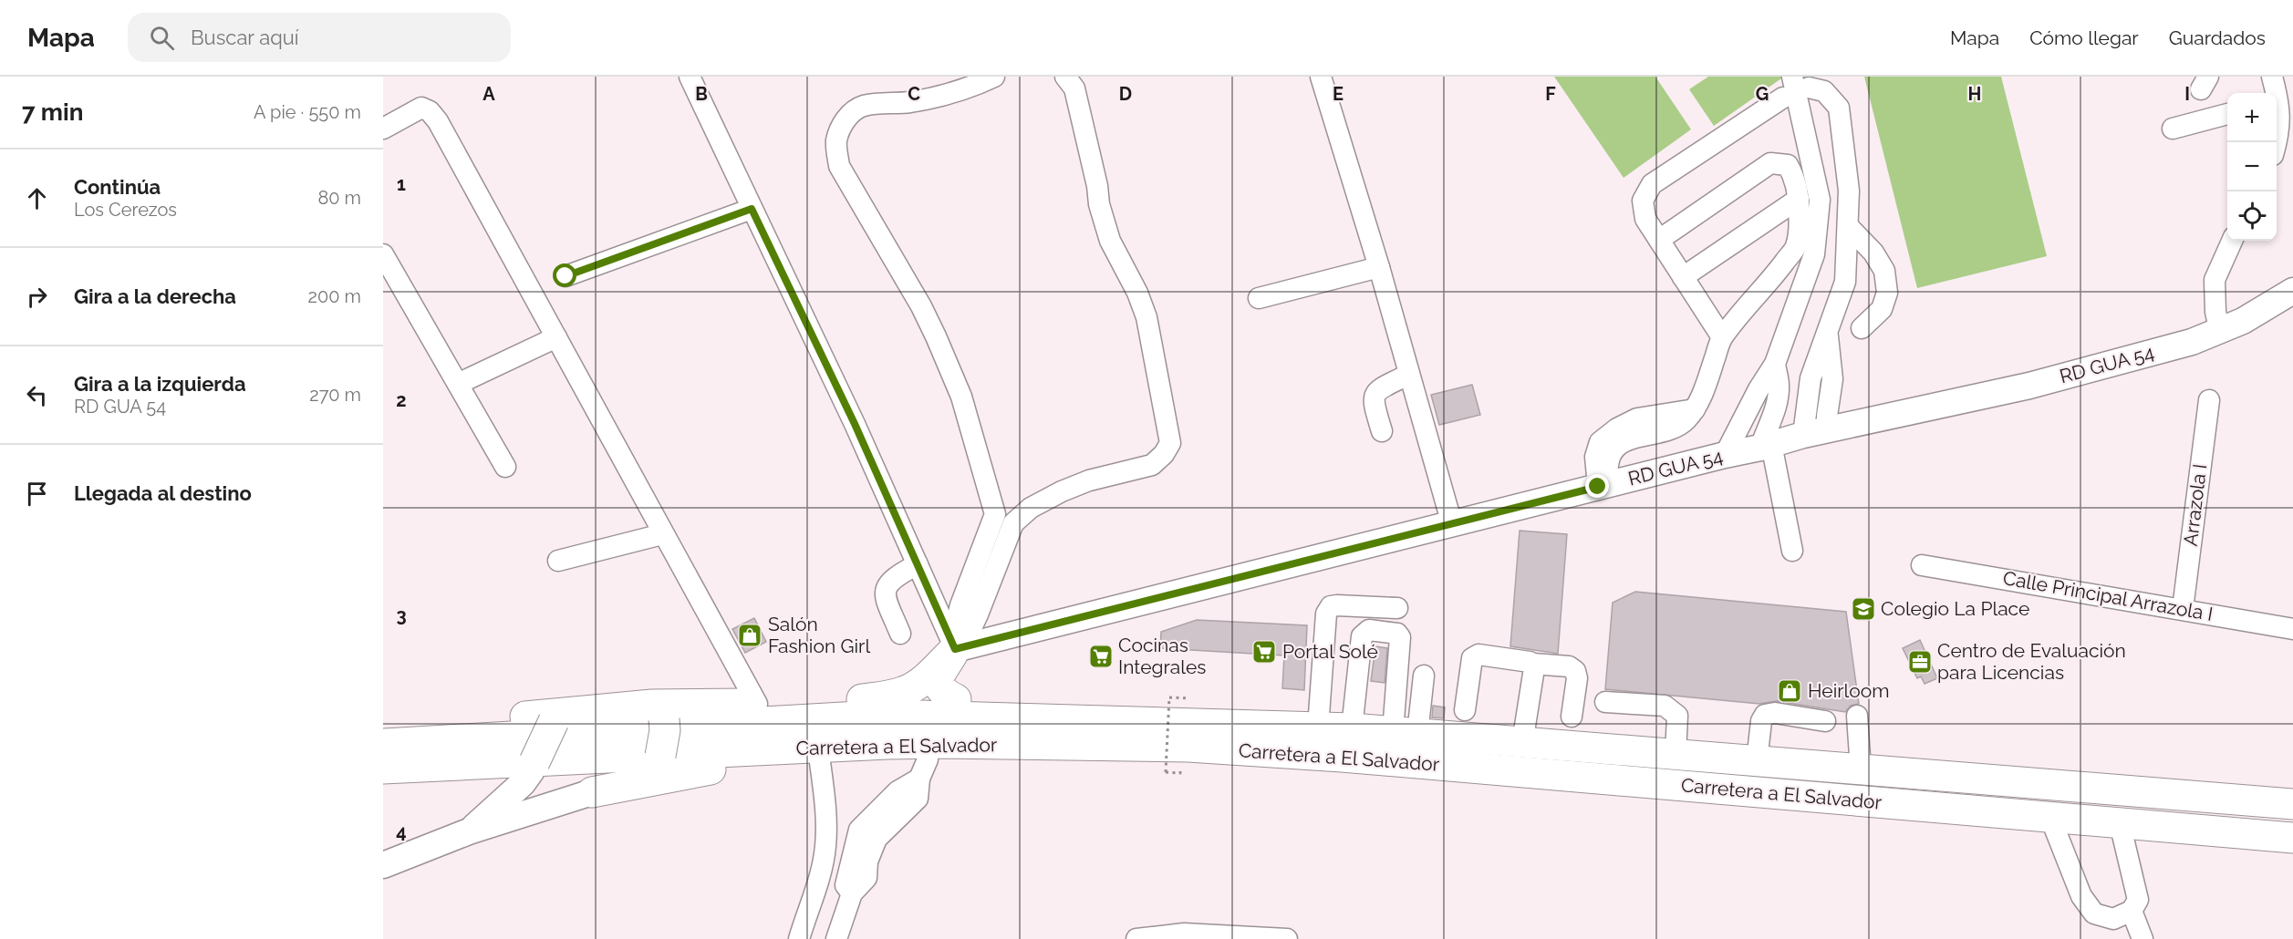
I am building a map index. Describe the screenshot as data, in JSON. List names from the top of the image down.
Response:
{
  "streets": {
    "highway": ["Carretera a El Salvador"],
    "main road": ["RD GUA 54"],
    "street": ["Arrazola I", "Calle Principal Arrazola I"]
  },
  "crossings": [
    ["Arrazola I", "Calle Principal Arrazola I"]
  ],
  "places": {
    "school or university": ["Colegio La Place"],
    "shop": ["Salón Fashion Girl", "Heirloom"],
    "supermarket": ["Portal Solé", "Cocinas Integrales"],
    "office": ["Centro de Evaluación para Licencias"]
  },
  "page": {
    "header": "Mapa",
    "search": "Buscar aquí",
    "nav": ["Mapa", "Cómo llegar", "Guardados"],
    "heading": ["7 min", "A pie · 550 m"],
    "map_buttons": ["+", "−"],
    "list": [
      ["Continúa", "Los Cerezos", "80 m"],
      ["Gira a la derecha", "200 m"],
      ["Gira a la izquierda", "RD GUA 54", "270 m"],
      "Llegada al destino"
    ]
  },
  "grid": {
    "columns": [
      "A",
      "B",
      "C",
      "D",
      "E",
      "F",
      "G",
      "H",
      "I"
    ],
    "rows": [
      "1",
      "2",
      "3",
      "4"
    ]
  }
}
